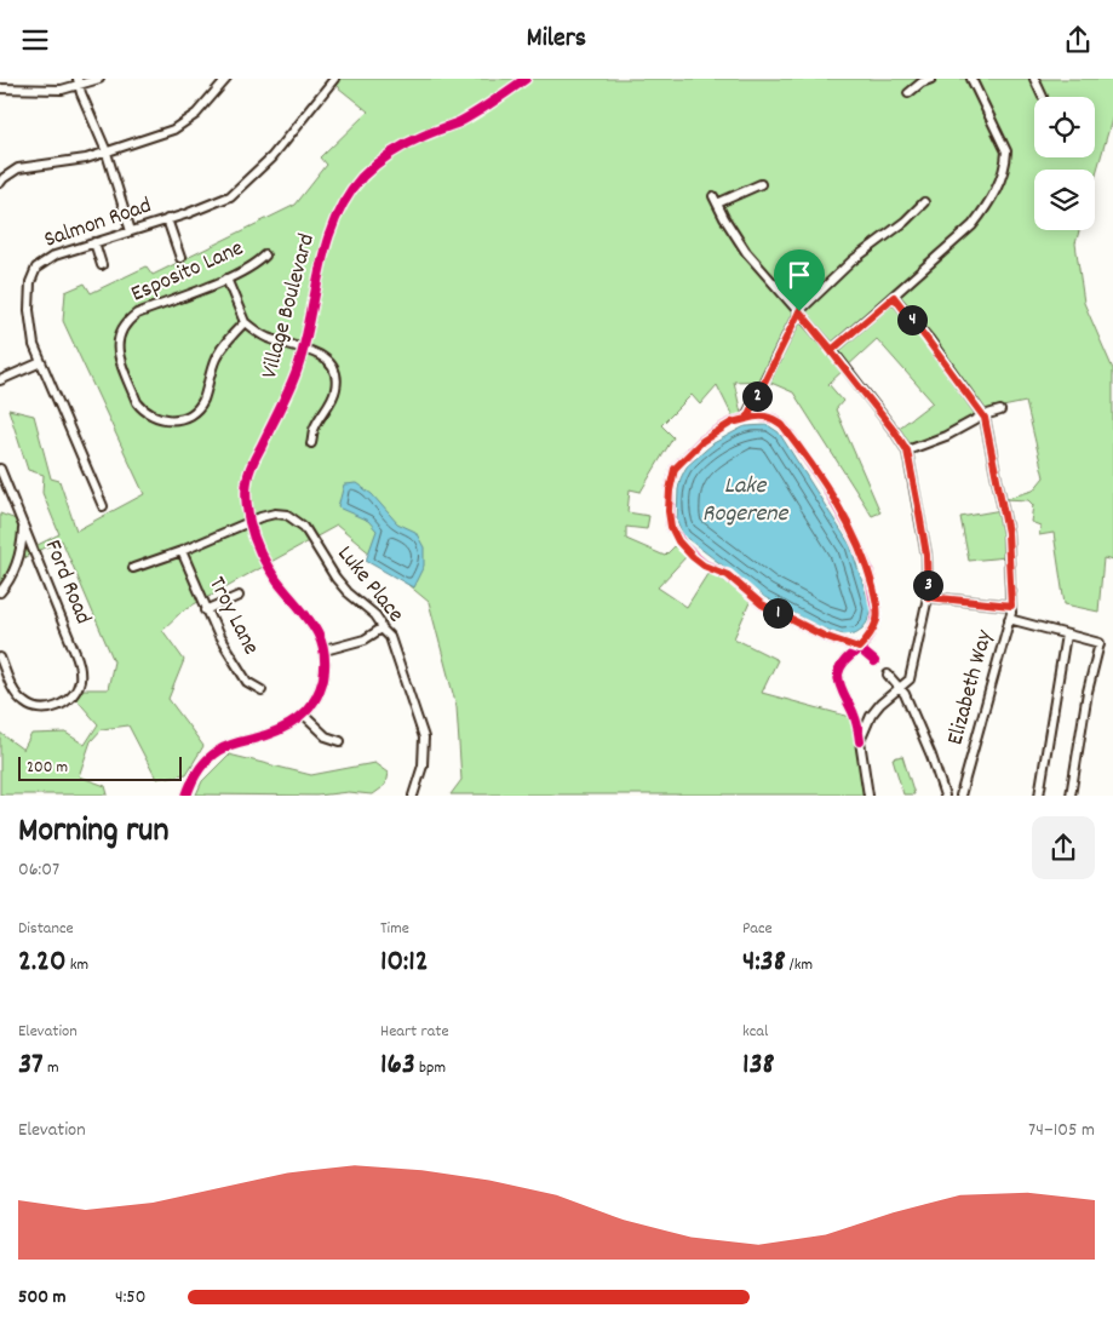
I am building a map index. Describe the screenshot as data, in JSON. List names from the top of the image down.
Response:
{
  "streets": {
    "street": [
      "Salmon Road",
      "Esposito Lane",
      "Village Boulevard",
      "Ford Road",
      "Luke Place",
      "Troy Lane",
      "Elizabeth Way"
    ]
  },
  "crossings": [
    ["Village Boulevard", "Luke Place"],
    ["Luke Place", "Troy Lane"]
  ],
  "water": ["Lake Rogerene"],
  "scale_bar": "200 m",
  "page": {
    "header": "Milers",
    "pins": [
      "4",
      "2",
      "3",
      "1"
    ],
    "scale": "200 m",
    "heading": ["Morning run", "06:07"],
    "stats": [
      ["Distance", "2.20 km"],
      ["Time", "10:12"],
      ["Pace", "4:38 /km"],
      ["Elevation", "37 m"],
      ["Heart rate", "163 bpm"],
      ["kcal", "138"]
    ],
    "chart": ["Elevation", "74–105 m"],
    "list": [
      {
        "name": "500 m",
        "note": "4:50"
      }
    ]
  }
}
